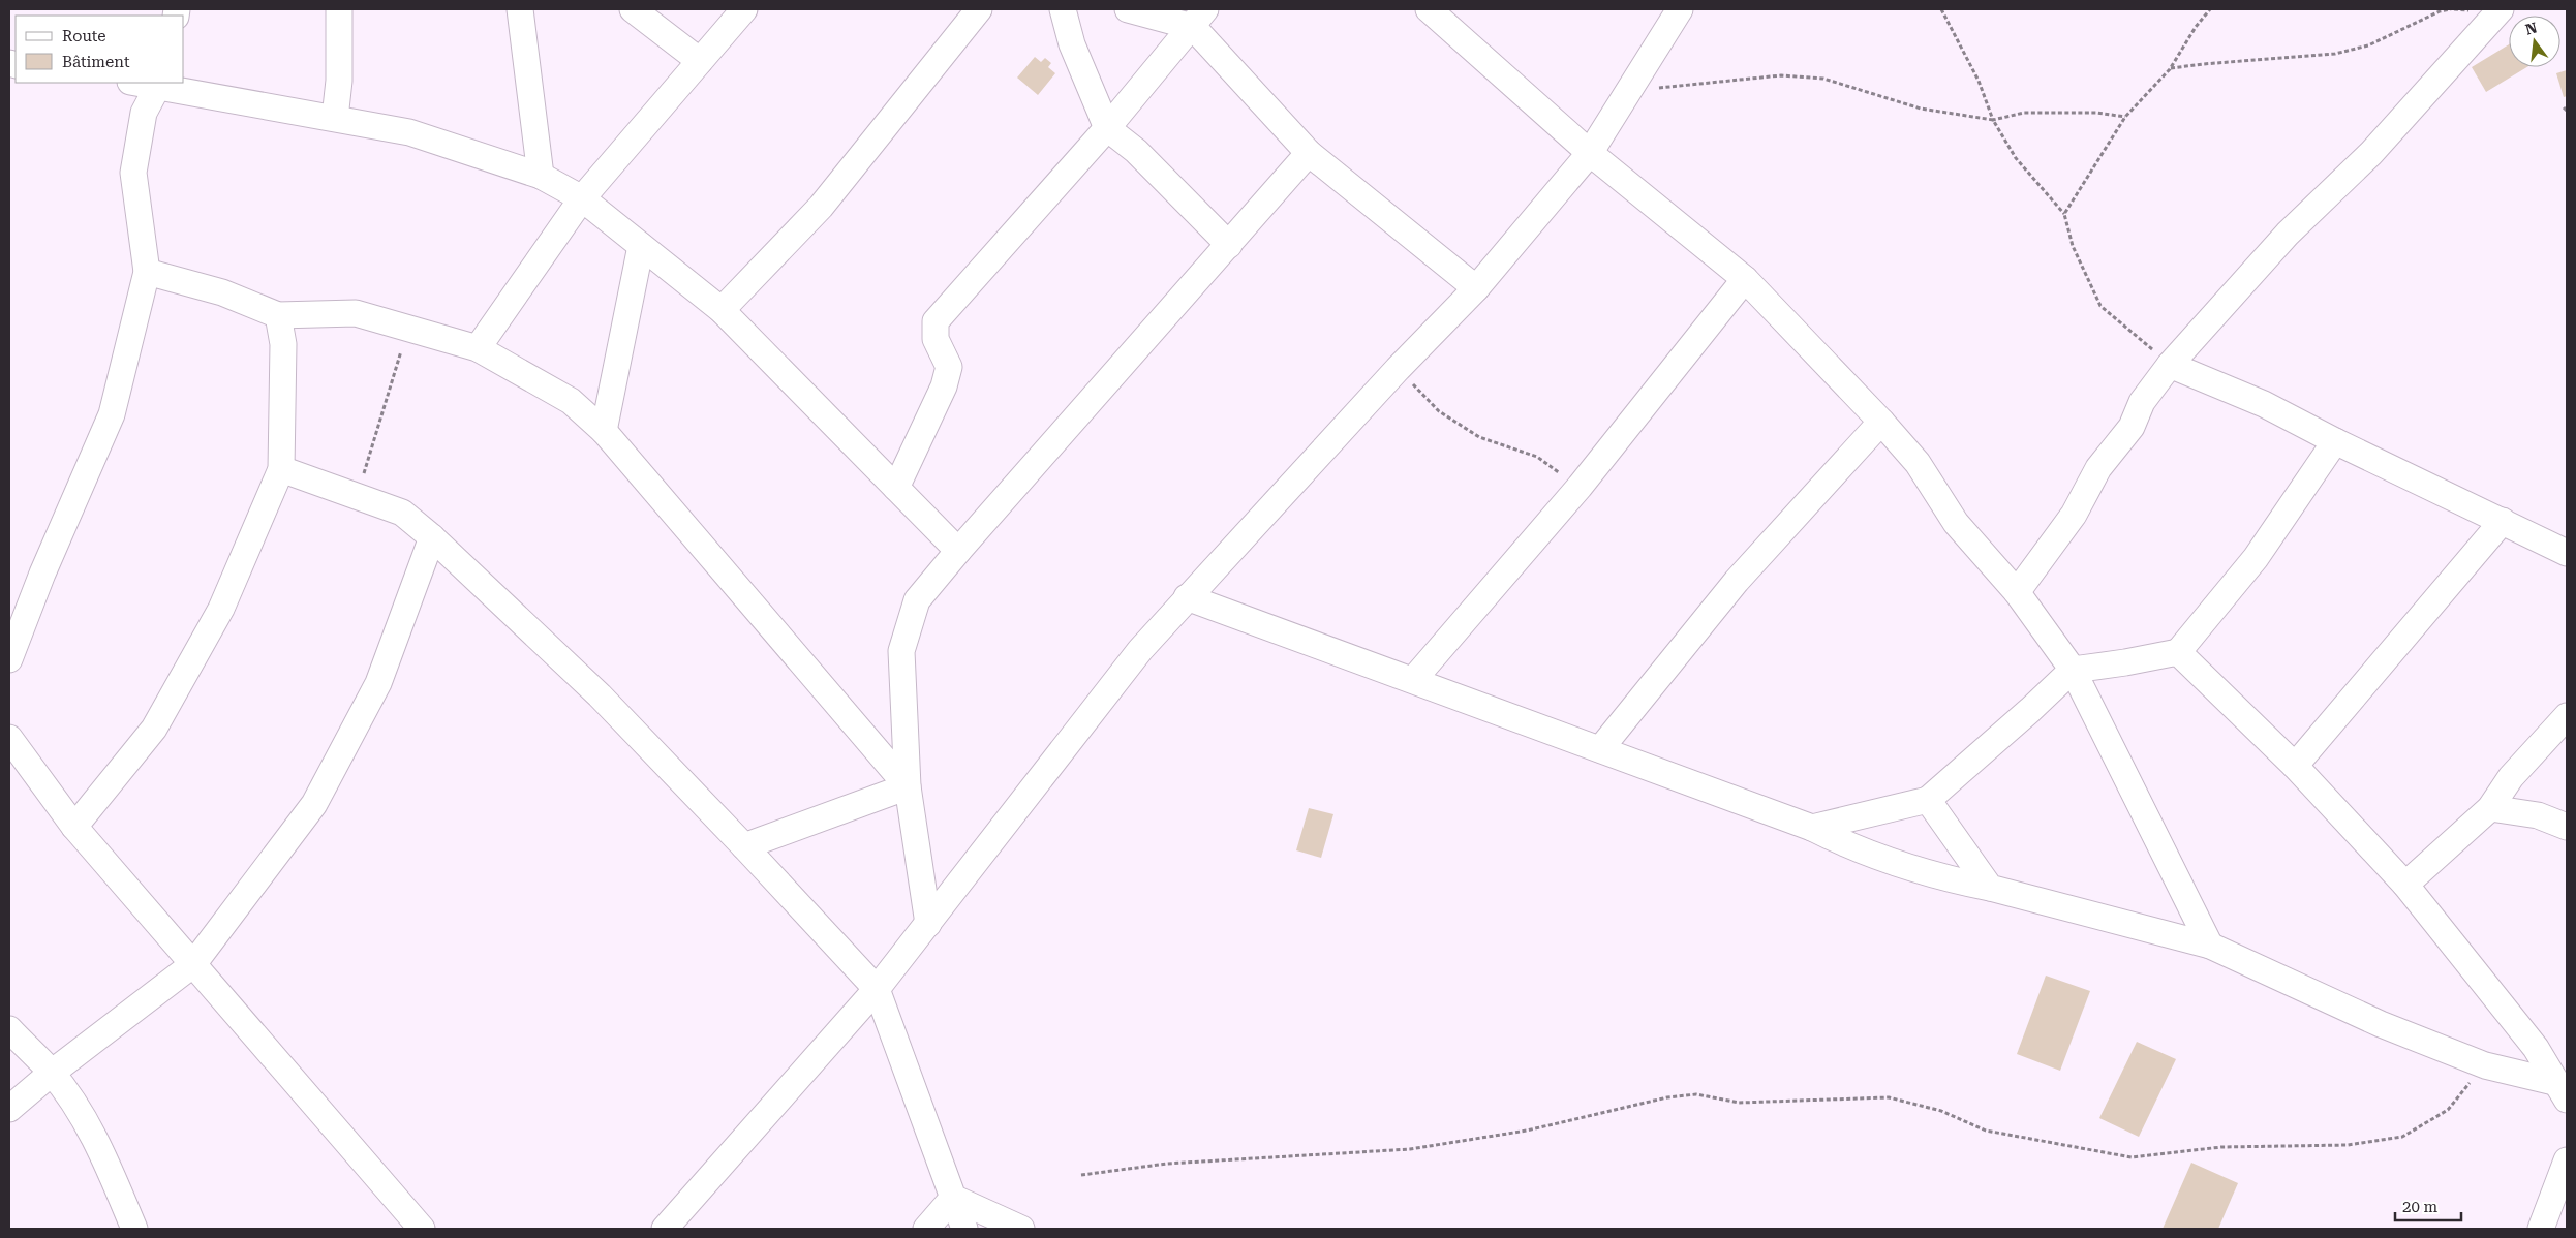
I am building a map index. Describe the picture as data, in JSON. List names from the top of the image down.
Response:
{
  "legend": ["Route", "Bâtiment"],
  "scale_bar": "20 m",
  "north": "top"
}
